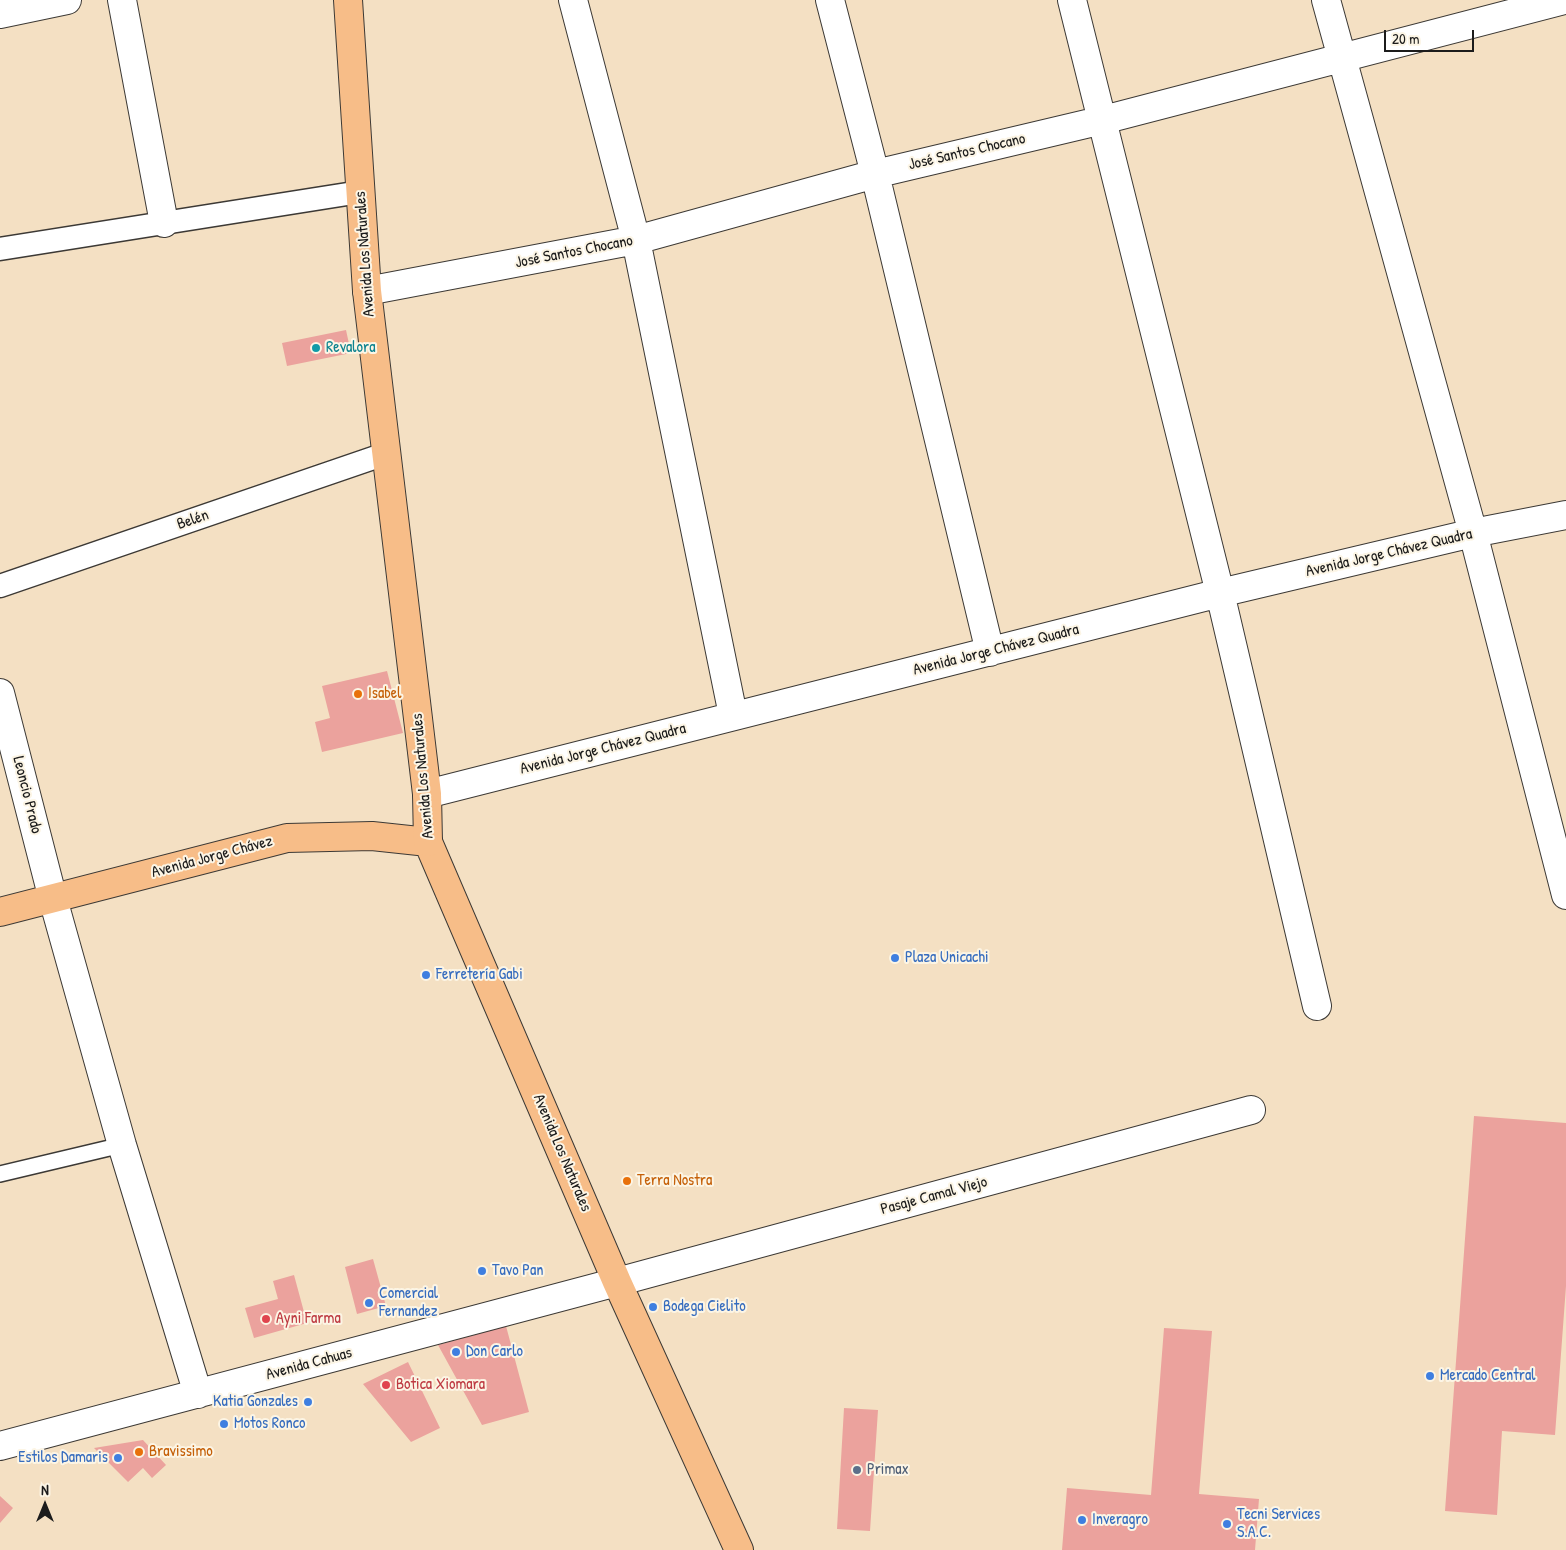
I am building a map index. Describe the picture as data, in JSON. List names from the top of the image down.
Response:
{
  "streets": {
    "main road": ["Avenida Los Naturales", "Avenida Jorge Chávez"],
    "street": [
      "José Santos Chocano",
      "Belén",
      "Avenida Jorge Chávez Quadra",
      "Leoncio Prado",
      "Pasaje Camal Viejo",
      "Avenida Cahuas"
    ]
  },
  "crossings": [
    ["José Santos Chocano", "Avenida Los Naturales"],
    ["Avenida Los Naturales", "Belén"],
    ["Avenida Los Naturales", "Avenida Jorge Chávez Quadra"],
    ["Avenida Los Naturales", "Avenida Jorge Chávez"],
    ["Avenida Los Naturales", "Pasaje Camal Viejo"],
    ["Avenida Los Naturales", "Avenida Cahuas"],
    ["Leoncio Prado", "Avenida Jorge Chávez"],
    ["Leoncio Prado", "Avenida Cahuas"],
    ["Pasaje Camal Viejo", "Avenida Cahuas"]
  ],
  "places": [
    "Revalora",
    "Isabel",
    "Plaza Unicachi",
    "Ferretería Gabi",
    "Terra Nostra",
    "Tavo Pan",
    "Comercial Fernandez",
    "Bodega Cielito",
    "Ayni Farma",
    "Don Carlo",
    "Mercado Central",
    "Botica Xiomara",
    "Katia Gonzales",
    "Motos Ronco",
    "Bravissimo",
    "Estilos Damaris",
    "Primax",
    "Inveragro",
    "Tecni Services S.A.C."
  ],
  "scale_bar": "20 m",
  "north": "top"
}
